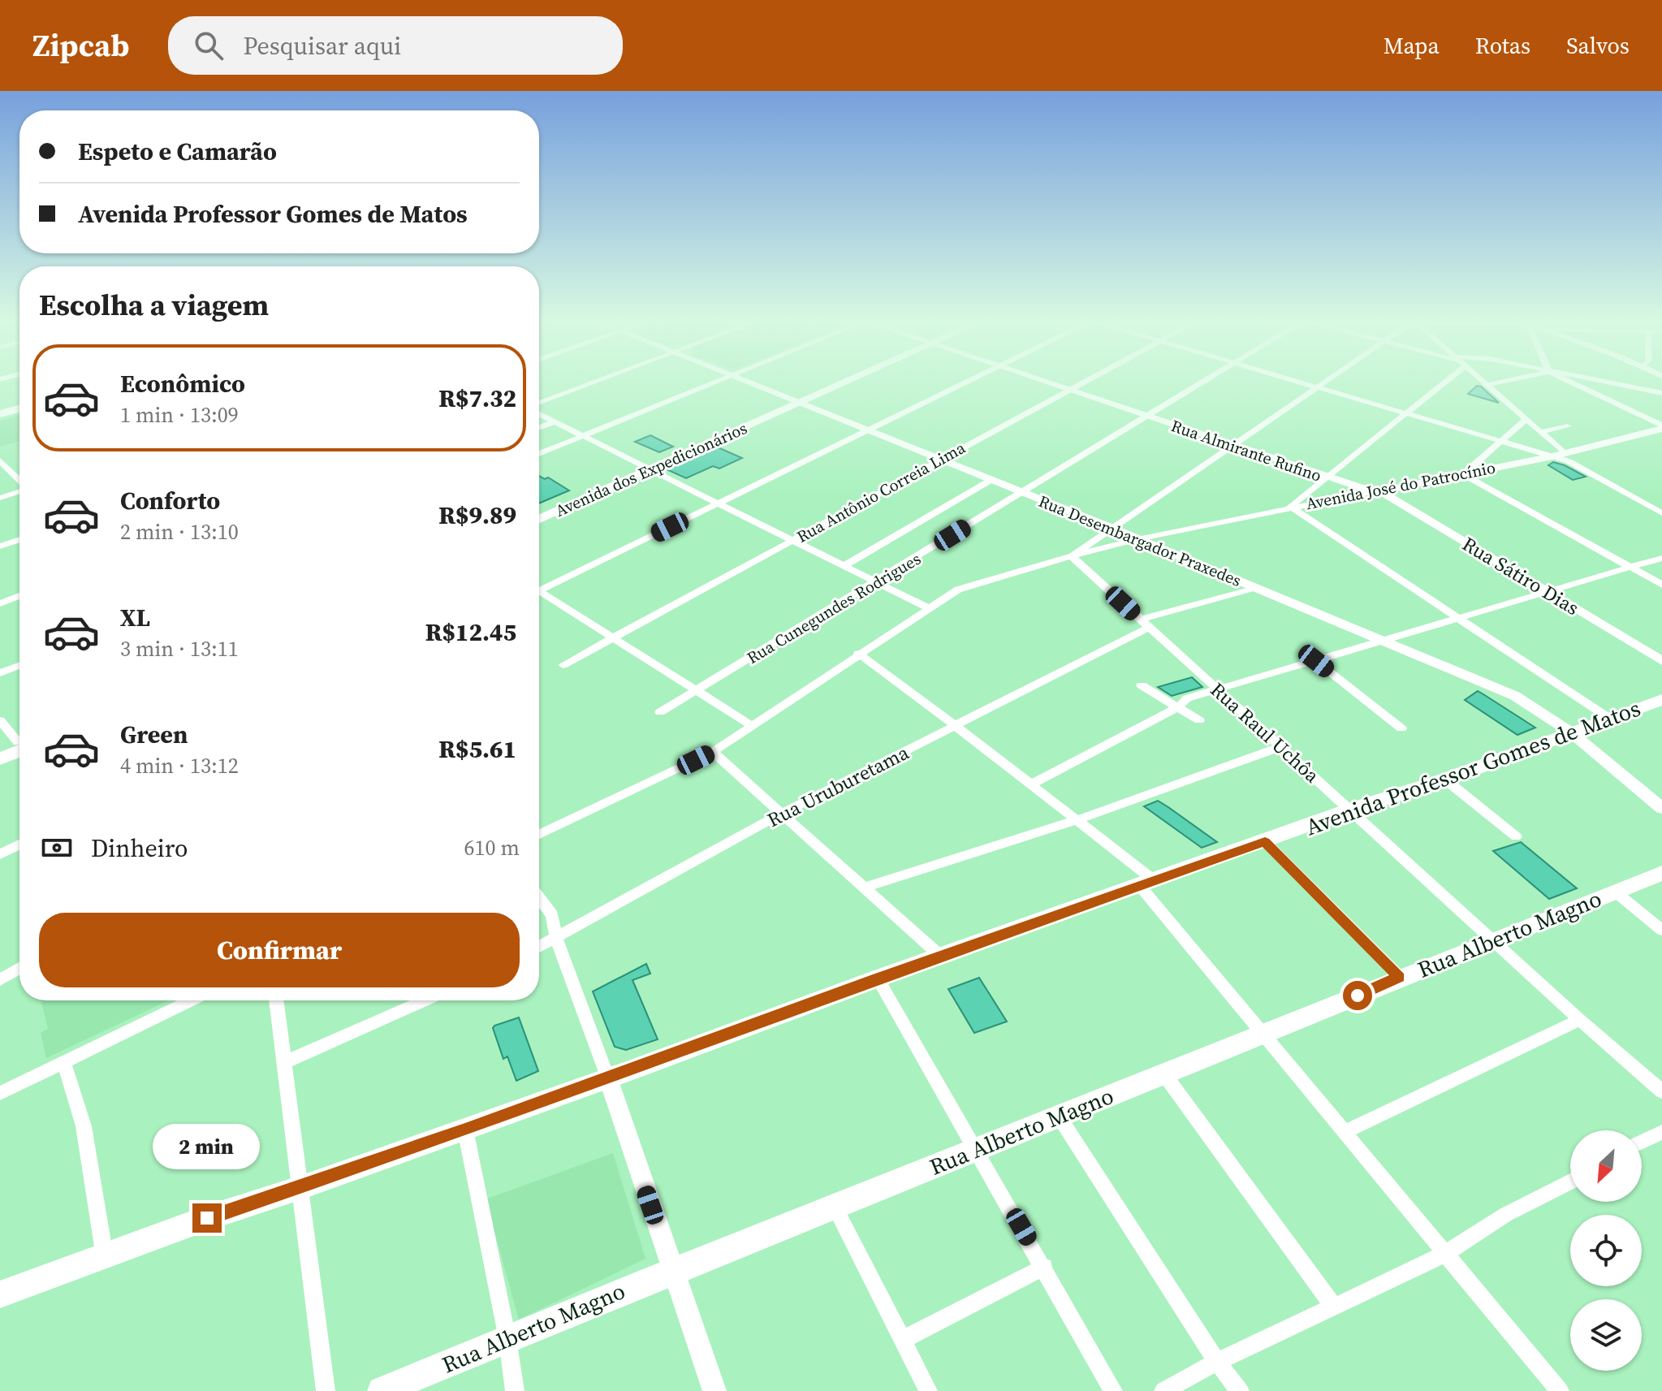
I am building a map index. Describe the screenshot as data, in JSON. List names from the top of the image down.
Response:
{
  "streets": {
    "main road": ["Avenida dos Expedicionários", "Avenida Professor Gomes de Matos", "Rua Alberto Magno"],
    "street": [
      "Rua Almirante Rufino",
      "Avenida José do Patrocínio",
      "Rua Antônio Correia Lima",
      "Rua Desembargador Praxedes",
      "Rua Sátiro Dias",
      "Rua Cunegundes Rodrigues",
      "Rua Raul Uchôa",
      "Rua Uruburetama"
    ]
  },
  "crossings": [
    ["Rua Almirante Rufino", "Avenida José do Patrocínio"],
    ["Rua Almirante Rufino", "Rua Antônio Correia Lima"],
    ["Rua Almirante Rufino", "Rua Sátiro Dias"],
    ["Rua Almirante Rufino", "Rua Cunegundes Rodrigues"],
    ["Avenida dos Expedicionários", "Rua Desembargador Praxedes"],
    ["Avenida José do Patrocínio", "Rua Desembargador Praxedes"],
    ["Avenida José do Patrocínio", "Rua Sátiro Dias"],
    ["Avenida José do Patrocínio", "Rua Raul Uchôa"],
    ["Rua Antônio Correia Lima", "Rua Desembargador Praxedes"],
    ["Rua Desembargador Praxedes", "Rua Cunegundes Rodrigues"],
    ["Rua Desembargador Praxedes", "Avenida Professor Gomes de Matos"],
    ["Rua Desembargador Praxedes", "Rua Uruburetama"],
    ["Rua Raul Uchôa", "Avenida Professor Gomes de Matos"],
    ["Rua Raul Uchôa", "Rua Uruburetama"],
    ["Rua Raul Uchôa", "Rua Alberto Magno"]
  ],
  "north": "bottom left",
  "page": {
    "header": "Zipcab",
    "search": "Pesquisar aqui",
    "nav": ["Mapa", "Rotas", "Salvos"],
    "banner": ["Espeto e Camarão", "Avenida Professor Gomes de Matos"],
    "heading": "Escolha a viagem",
    "list": [
      {
        "name": "Econômico",
        "note": "1 min · 13:09",
        "value": "R$7.32"
      },
      {
        "name": "Conforto",
        "note": "2 min · 13:10",
        "value": "R$9.89"
      },
      {
        "name": "XL",
        "note": "3 min · 13:11",
        "value": "R$12.45"
      },
      {
        "name": "Green",
        "note": "4 min · 13:12",
        "value": "R$5.61"
      }
    ],
    "pay": ["Dinheiro", "610 m"],
    "buttons": "Confirmar",
    "bubble": "2 min"
  }
}
